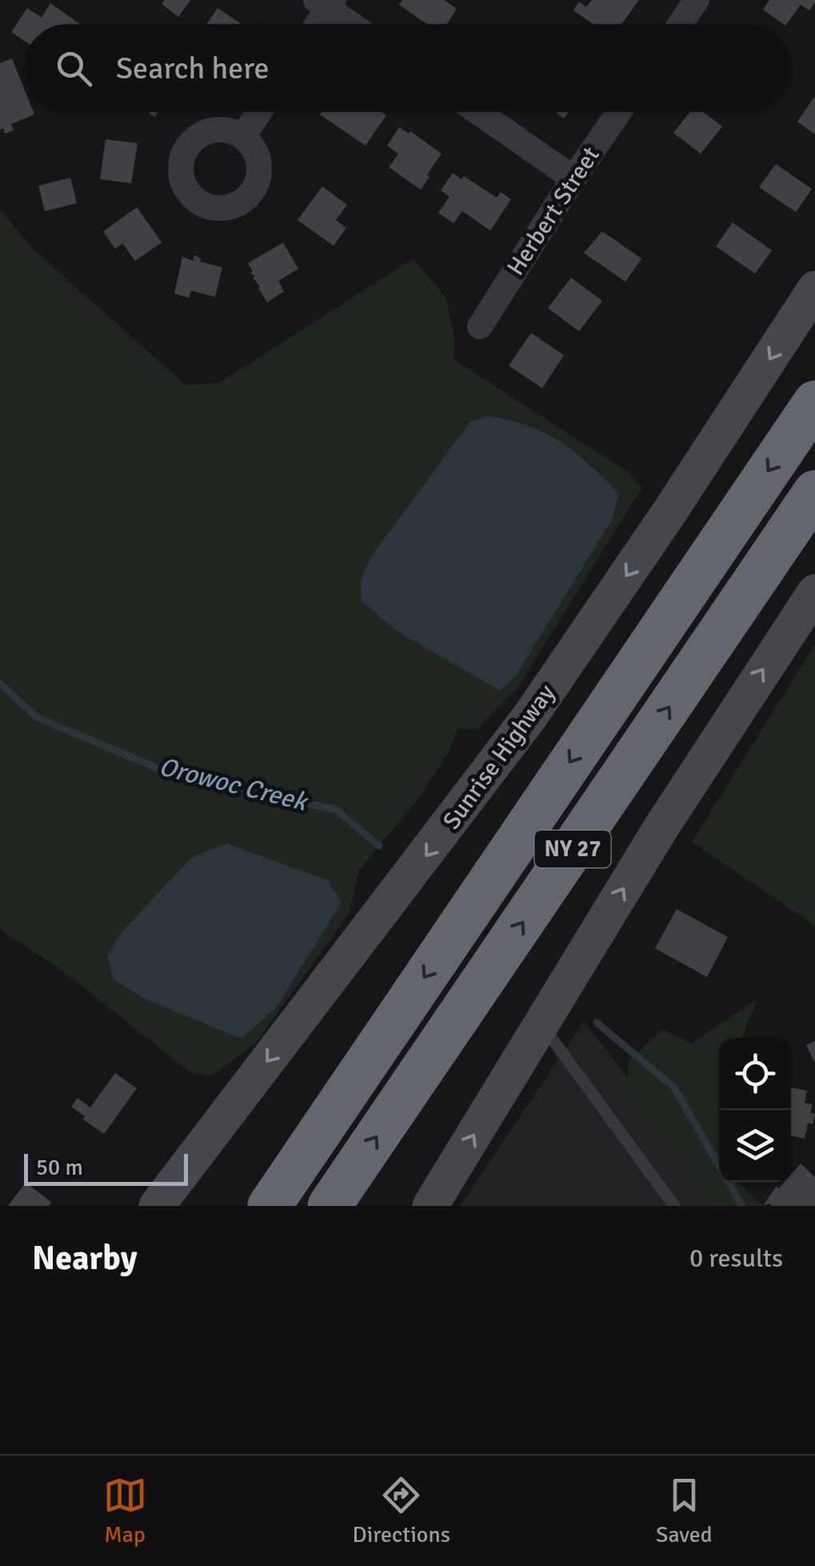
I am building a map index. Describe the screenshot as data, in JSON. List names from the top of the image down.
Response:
{
  "streets": {
    "highway": ["NY 27"],
    "main road": ["Sunrise Highway"],
    "street": ["Herbert Street"]
  },
  "water": ["Orowoc Creek"],
  "scale_bar": "50 m",
  "page": {
    "search": "Search here",
    "scale": "50 m",
    "heading": ["Nearby", "0 results"],
    "nav": ["Map", "Directions", "Saved"]
  }
}
